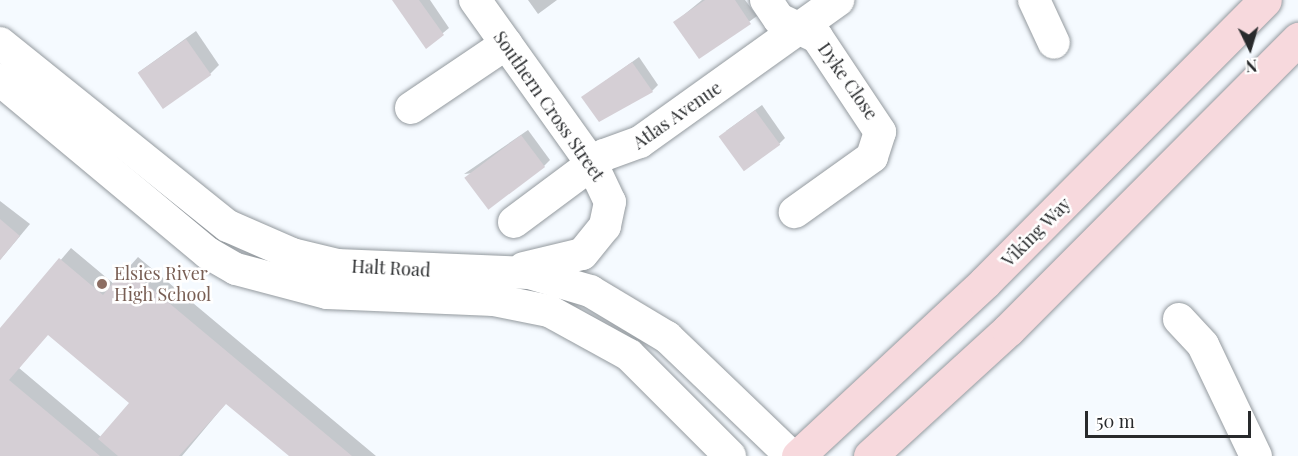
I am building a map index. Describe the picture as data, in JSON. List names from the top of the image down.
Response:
{
  "streets": {
    "main road": ["Viking Way"],
    "street": [
      "Dyke Close",
      "Southern Cross Street",
      "Atlas Avenue",
      "Halt Road"
    ]
  },
  "crossings": [
    ["Dyke Close", "Atlas Avenue"],
    ["Southern Cross Street", "Atlas Avenue"],
    ["Southern Cross Street", "Halt Road"]
  ],
  "places": ["Elsies River High School"],
  "scale_bar": "50 m",
  "north": "bottom"
}
